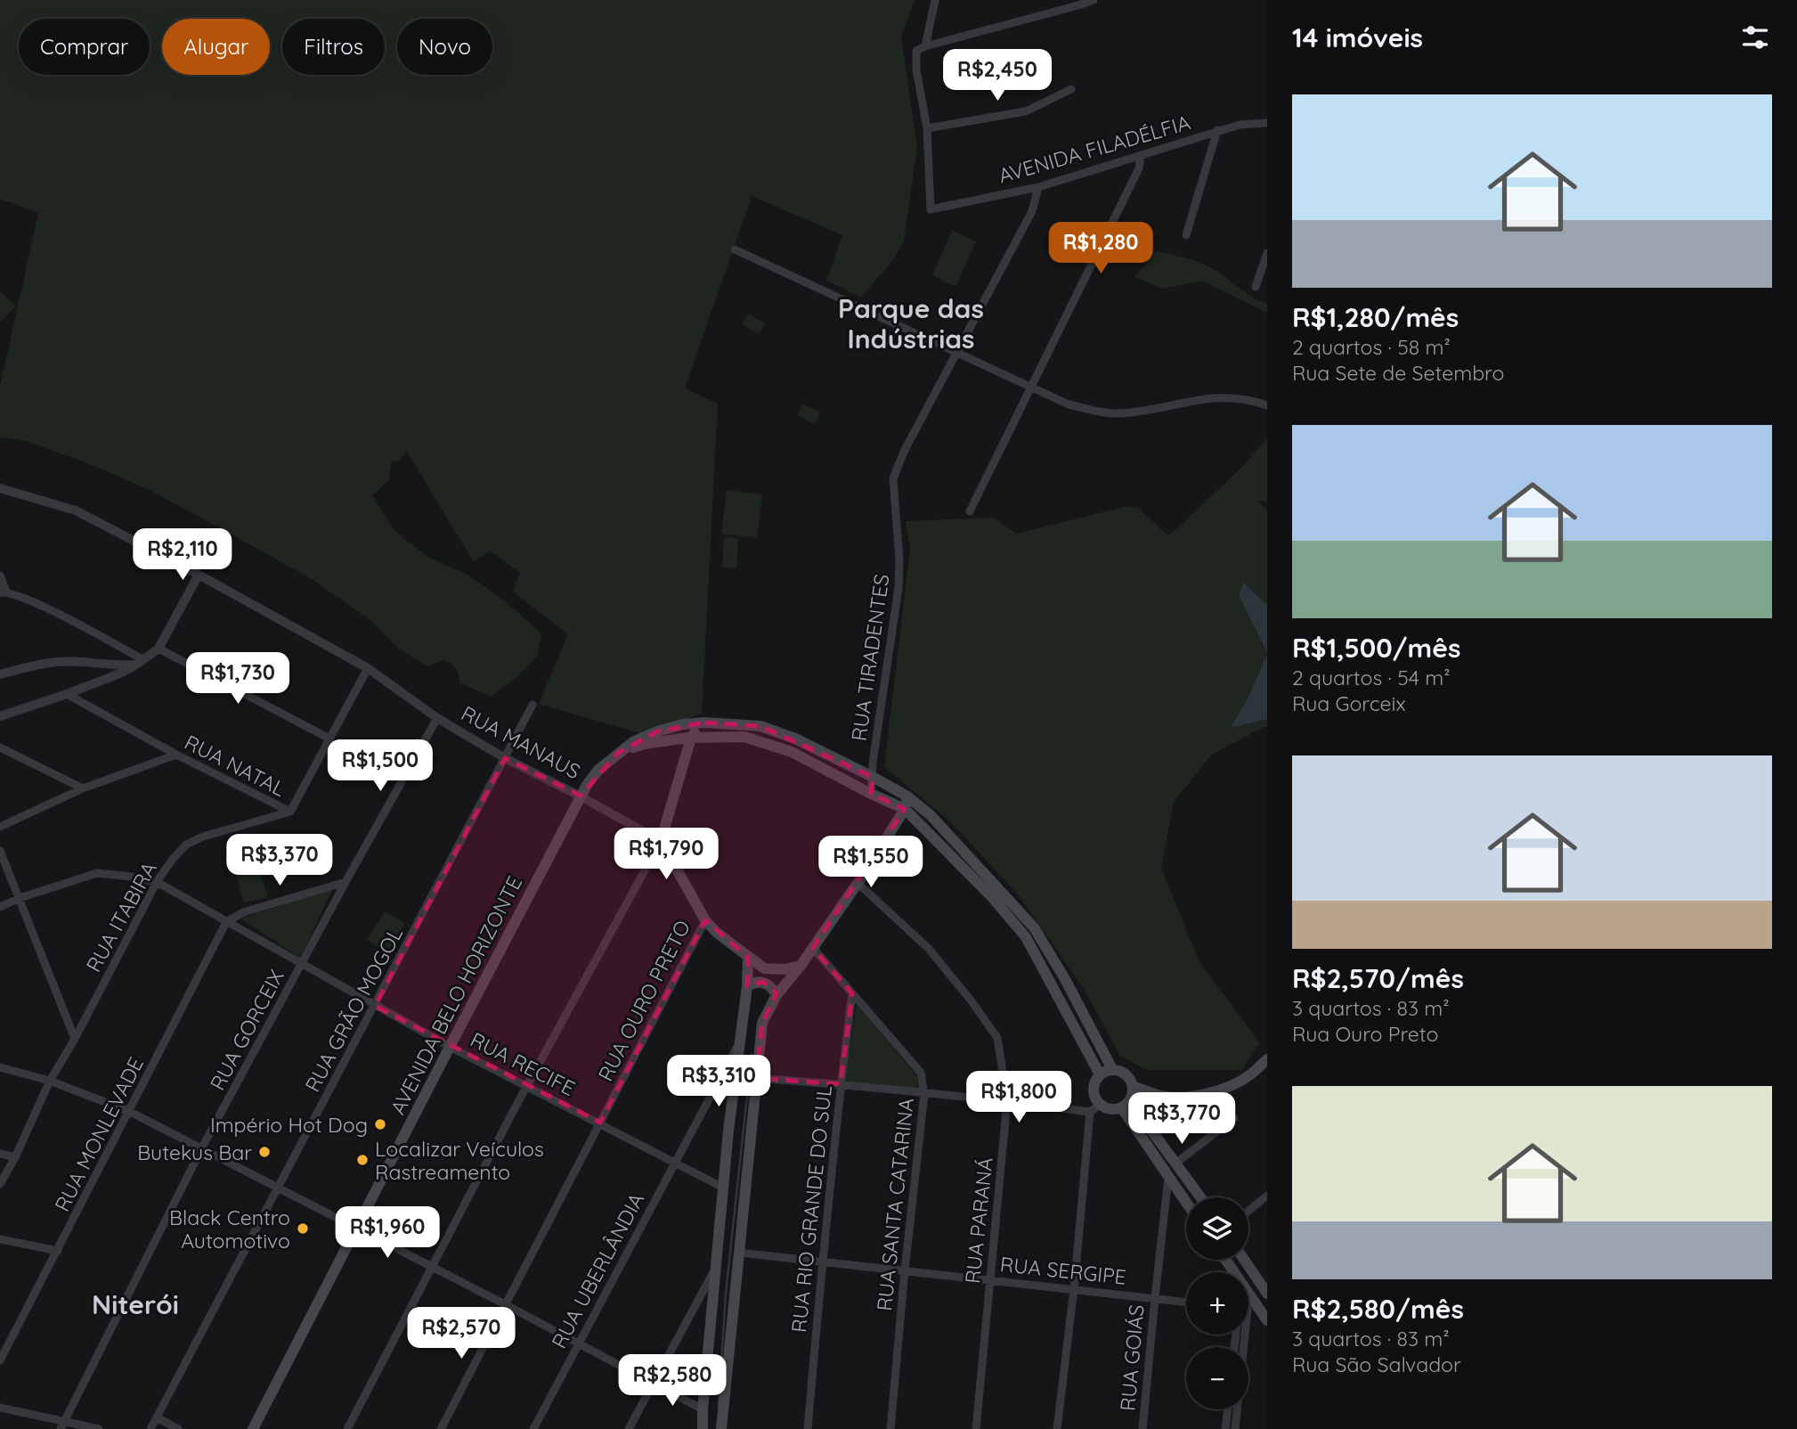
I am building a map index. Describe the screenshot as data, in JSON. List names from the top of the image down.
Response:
{
  "streets": {
    "main road": ["AVENIDA BELO HORIZONTE"],
    "street": [
      "AVENIDA FILADÉLFIA",
      "RUA TIRADENTES",
      "RUA MANAUS",
      "RUA NATAL",
      "RUA ITABIRA",
      "RUA OURO PRETO",
      "RUA GRÃO MOGOL",
      "RUA GORCEIX",
      "RUA RECIFE",
      "RUA MONLEVADE",
      "RUA SANTA CATARINA",
      "RUA RIO GRANDE DO SUL",
      "RUA PARANÁ",
      "RUA UBERLÂNDIA",
      "RUA SERGIPE",
      "RUA GOIÁS"
    ]
  },
  "crossings": [
    ["AVENIDA FILADÉLFIA", "RUA TIRADENTES"],
    ["RUA TIRADENTES", "AVENIDA BELO HORIZONTE"],
    ["RUA MANAUS", "AVENIDA BELO HORIZONTE"],
    ["RUA MANAUS", "RUA GRÃO MOGOL"],
    ["RUA MANAUS", "RUA GORCEIX"],
    ["RUA NATAL", "RUA ITABIRA"],
    ["RUA ITABIRA", "RUA RECIFE"],
    ["AVENIDA BELO HORIZONTE", "RUA RECIFE"],
    ["RUA OURO PRETO", "RUA RECIFE"],
    ["RUA GRÃO MOGOL", "RUA RECIFE"],
    ["RUA GORCEIX", "RUA RECIFE"],
    ["RUA RECIFE", "RUA MONLEVADE"],
    ["RUA RECIFE", "RUA UBERLÂNDIA"],
    ["RUA SANTA CATARINA", "RUA RIO GRANDE DO SUL"],
    ["RUA SANTA CATARINA", "RUA SERGIPE"],
    ["RUA RIO GRANDE DO SUL", "RUA SERGIPE"],
    ["RUA PARANÁ", "RUA SERGIPE"],
    ["RUA SERGIPE", "RUA GOIÁS"]
  ],
  "districts": ["Parque das Indústrias", "Niterói"],
  "places": [
    "Império Hot Dog",
    "Butekus Bar",
    "Localizar Veículos Rastreamento",
    "Black Centro Automotivo"
  ],
  "page": {
    "heading": "14 imóveis",
    "chip": [
      "Comprar",
      "Alugar",
      "Filtros",
      "Novo"
    ],
    "price": [
      "R$2,450",
      "R$1,280",
      "R$2,110",
      "R$1,730",
      "R$1,500",
      "R$1,790",
      "R$3,370",
      "R$1,550",
      "R$3,310",
      "R$1,800",
      "R$3,770",
      "R$1,960",
      "R$2,570",
      "R$2,580"
    ],
    "list": [
      {
        "name": "R$1,280/mês",
        "note": "2 quartos · 58 m² · Rua Sete de Setembro"
      },
      {
        "name": "R$1,500/mês",
        "note": "2 quartos · 54 m² · Rua Gorceix"
      },
      {
        "name": "R$2,570/mês",
        "note": "3 quartos · 83 m² · Rua Ouro Preto"
      },
      {
        "name": "R$2,580/mês",
        "note": "3 quartos · 83 m² · Rua São Salvador"
      }
    ],
    "map_buttons": ["+", "−"]
  }
}
